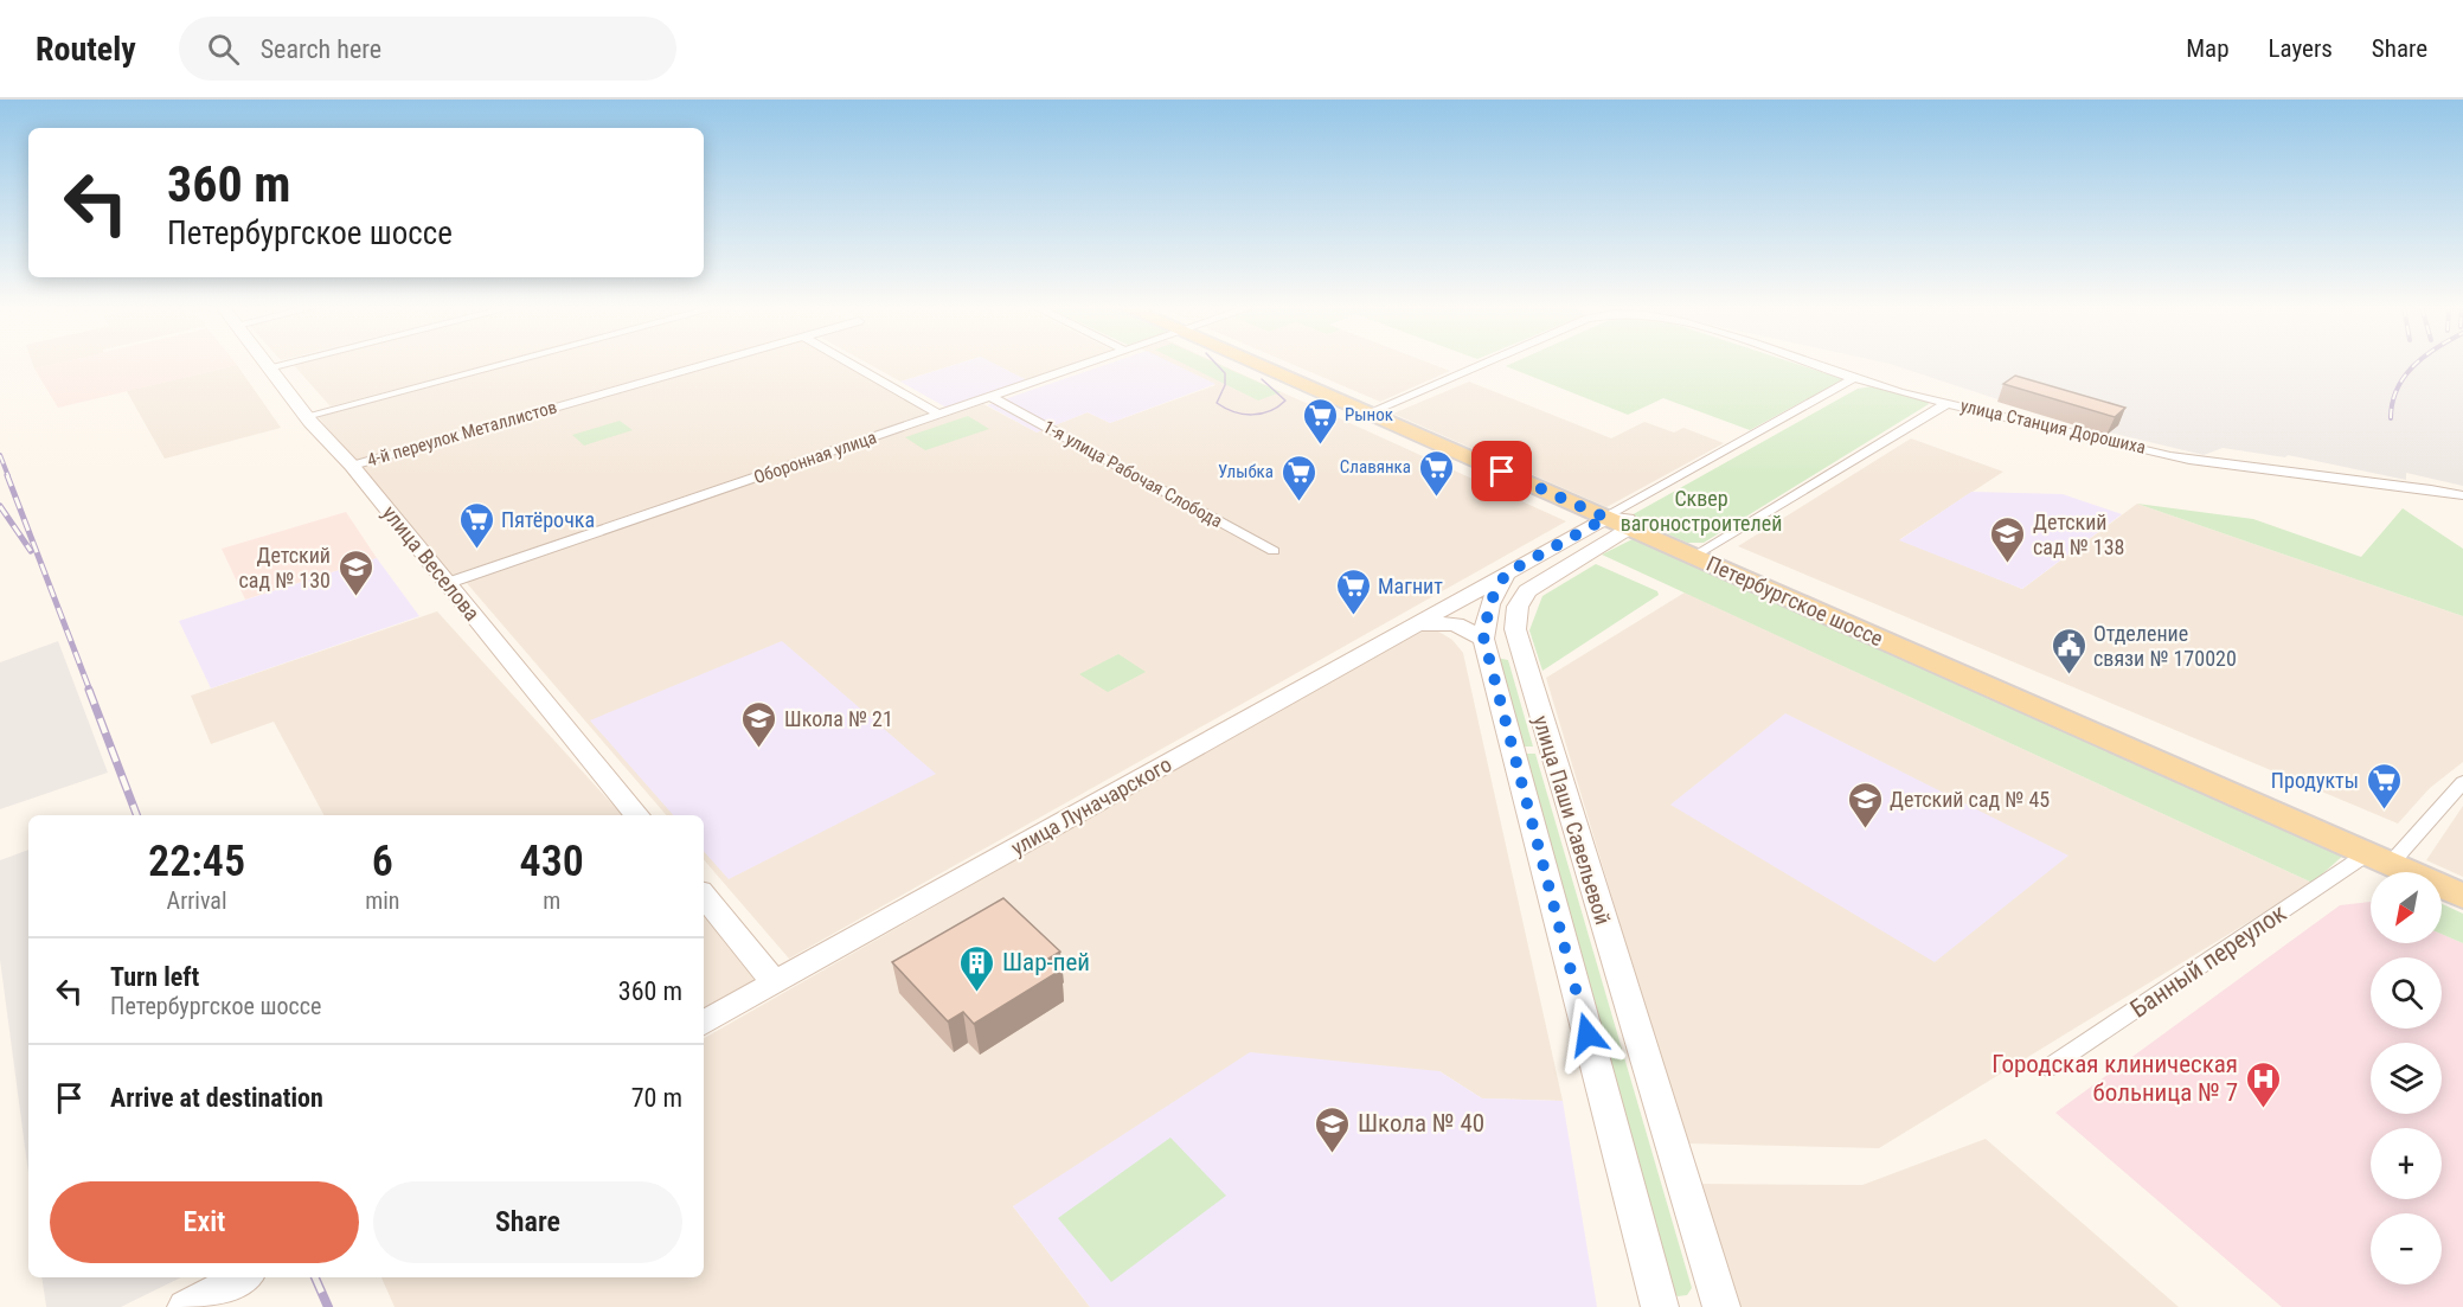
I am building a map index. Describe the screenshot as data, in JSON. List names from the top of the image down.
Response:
{
  "streets": {
    "main road": [
      "улица Веселова",
      "Петербургское шоссе",
      "улица Луначарского",
      "улица Паши Савельевой"
    ],
    "street": [
      "улица Станция Дорошиха",
      "4-й переулок Металлистов",
      "Оборонная улица",
      "1-я улица Рабочая Слобода",
      "Банный переулок"
    ]
  },
  "crossings": [
    ["улица Станция Дорошиха", "Петербургское шоссе"],
    ["4-й переулок Металлистов", "улица Веселова"],
    ["Оборонная улица", "1-я улица Рабочая Слобода"],
    ["Оборонная улица", "улица Веселова"],
    ["Петербургское шоссе", "Банный переулок"],
    ["улица Луначарского", "улица Паши Савельевой"]
  ],
  "parks": ["Сквер вагоностроителей"],
  "places": {
    "supermarket": [
      "Рынок",
      "Славянка",
      "Улыбка",
      "Пятёрочка",
      "Магнит",
      "Продукты"
    ],
    "school or university": [
      "Детский сад № 138",
      "Детский сад № 130",
      "Школа № 21",
      "Детский сад № 45",
      "Школа № 40"
    ],
    "public building": ["Отделение связи № 170020"],
    "building": ["Шар-пей"],
    "hospital": ["Городская клиническая больница № 7"]
  },
  "north": "bottom left",
  "page": {
    "header": "Routely",
    "search": "Search here",
    "nav": ["Map", "Layers", "Share"],
    "turn": ["360 m", "Петербургское шоссе"],
    "eta": [
      "22:45",
      "Arrival",
      "6",
      "min",
      "430",
      "m"
    ],
    "map_buttons": ["+", "−"],
    "list": [
      {
        "name": "Turn left",
        "note": "Петербургское шоссе",
        "value": "360 m"
      },
      {
        "name": "Arrive at destination",
        "value": "70 m"
      }
    ],
    "buttons": ["Exit", "Share"]
  }
}
